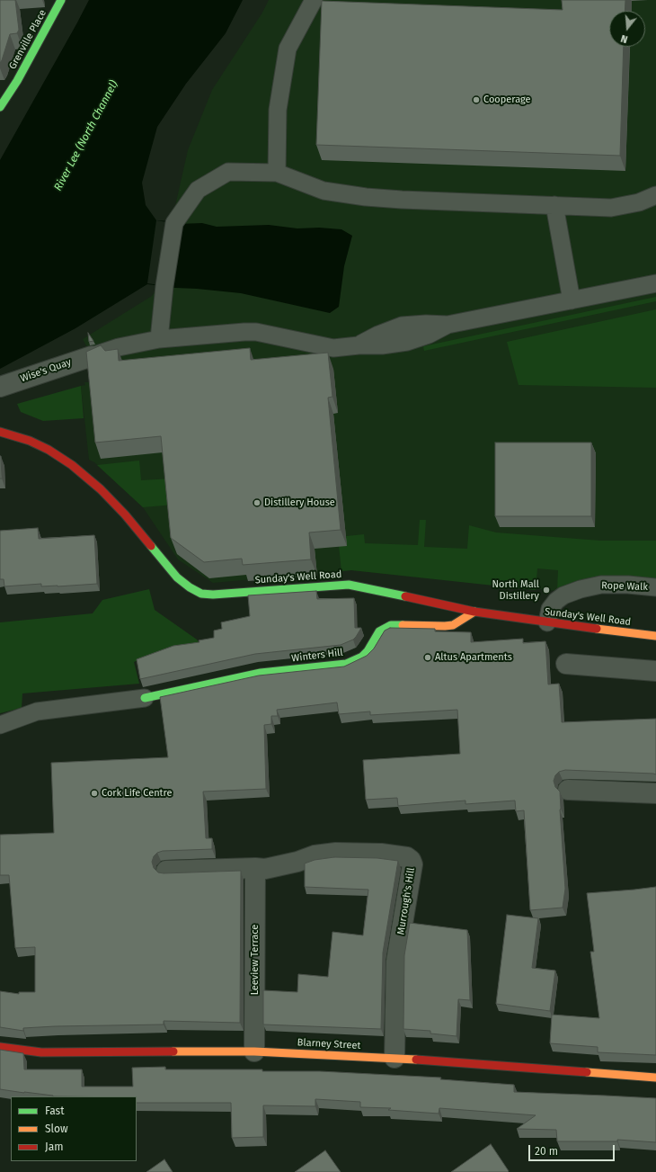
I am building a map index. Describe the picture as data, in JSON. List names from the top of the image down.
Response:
{
  "streets": {
    "street": [
      "Grenville Place",
      "Wise's Quay",
      "Sunday's Well Road",
      "Winters Hill",
      "Murrough's Hill",
      "Leeview Terrace",
      "Blarney Street"
    ],
    "lane": ["Rope Walk"]
  },
  "crossings": [
    ["Sunday's Well Road", "Rope Walk"],
    ["Sunday's Well Road", "Winters Hill"],
    ["Murrough's Hill", "Leeview Terrace"],
    ["Murrough's Hill", "Blarney Street"],
    ["Leeview Terrace", "Blarney Street"]
  ],
  "water": ["River Lee (North Channel)"],
  "places": [
    "Cooperage",
    "Distillery House",
    "North Mall Distillery",
    "Altus Apartments",
    "Cork Life Centre"
  ],
  "legend": ["Fast", "Slow", "Jam"],
  "scale_bar": "20 m",
  "north": "bottom"
}
